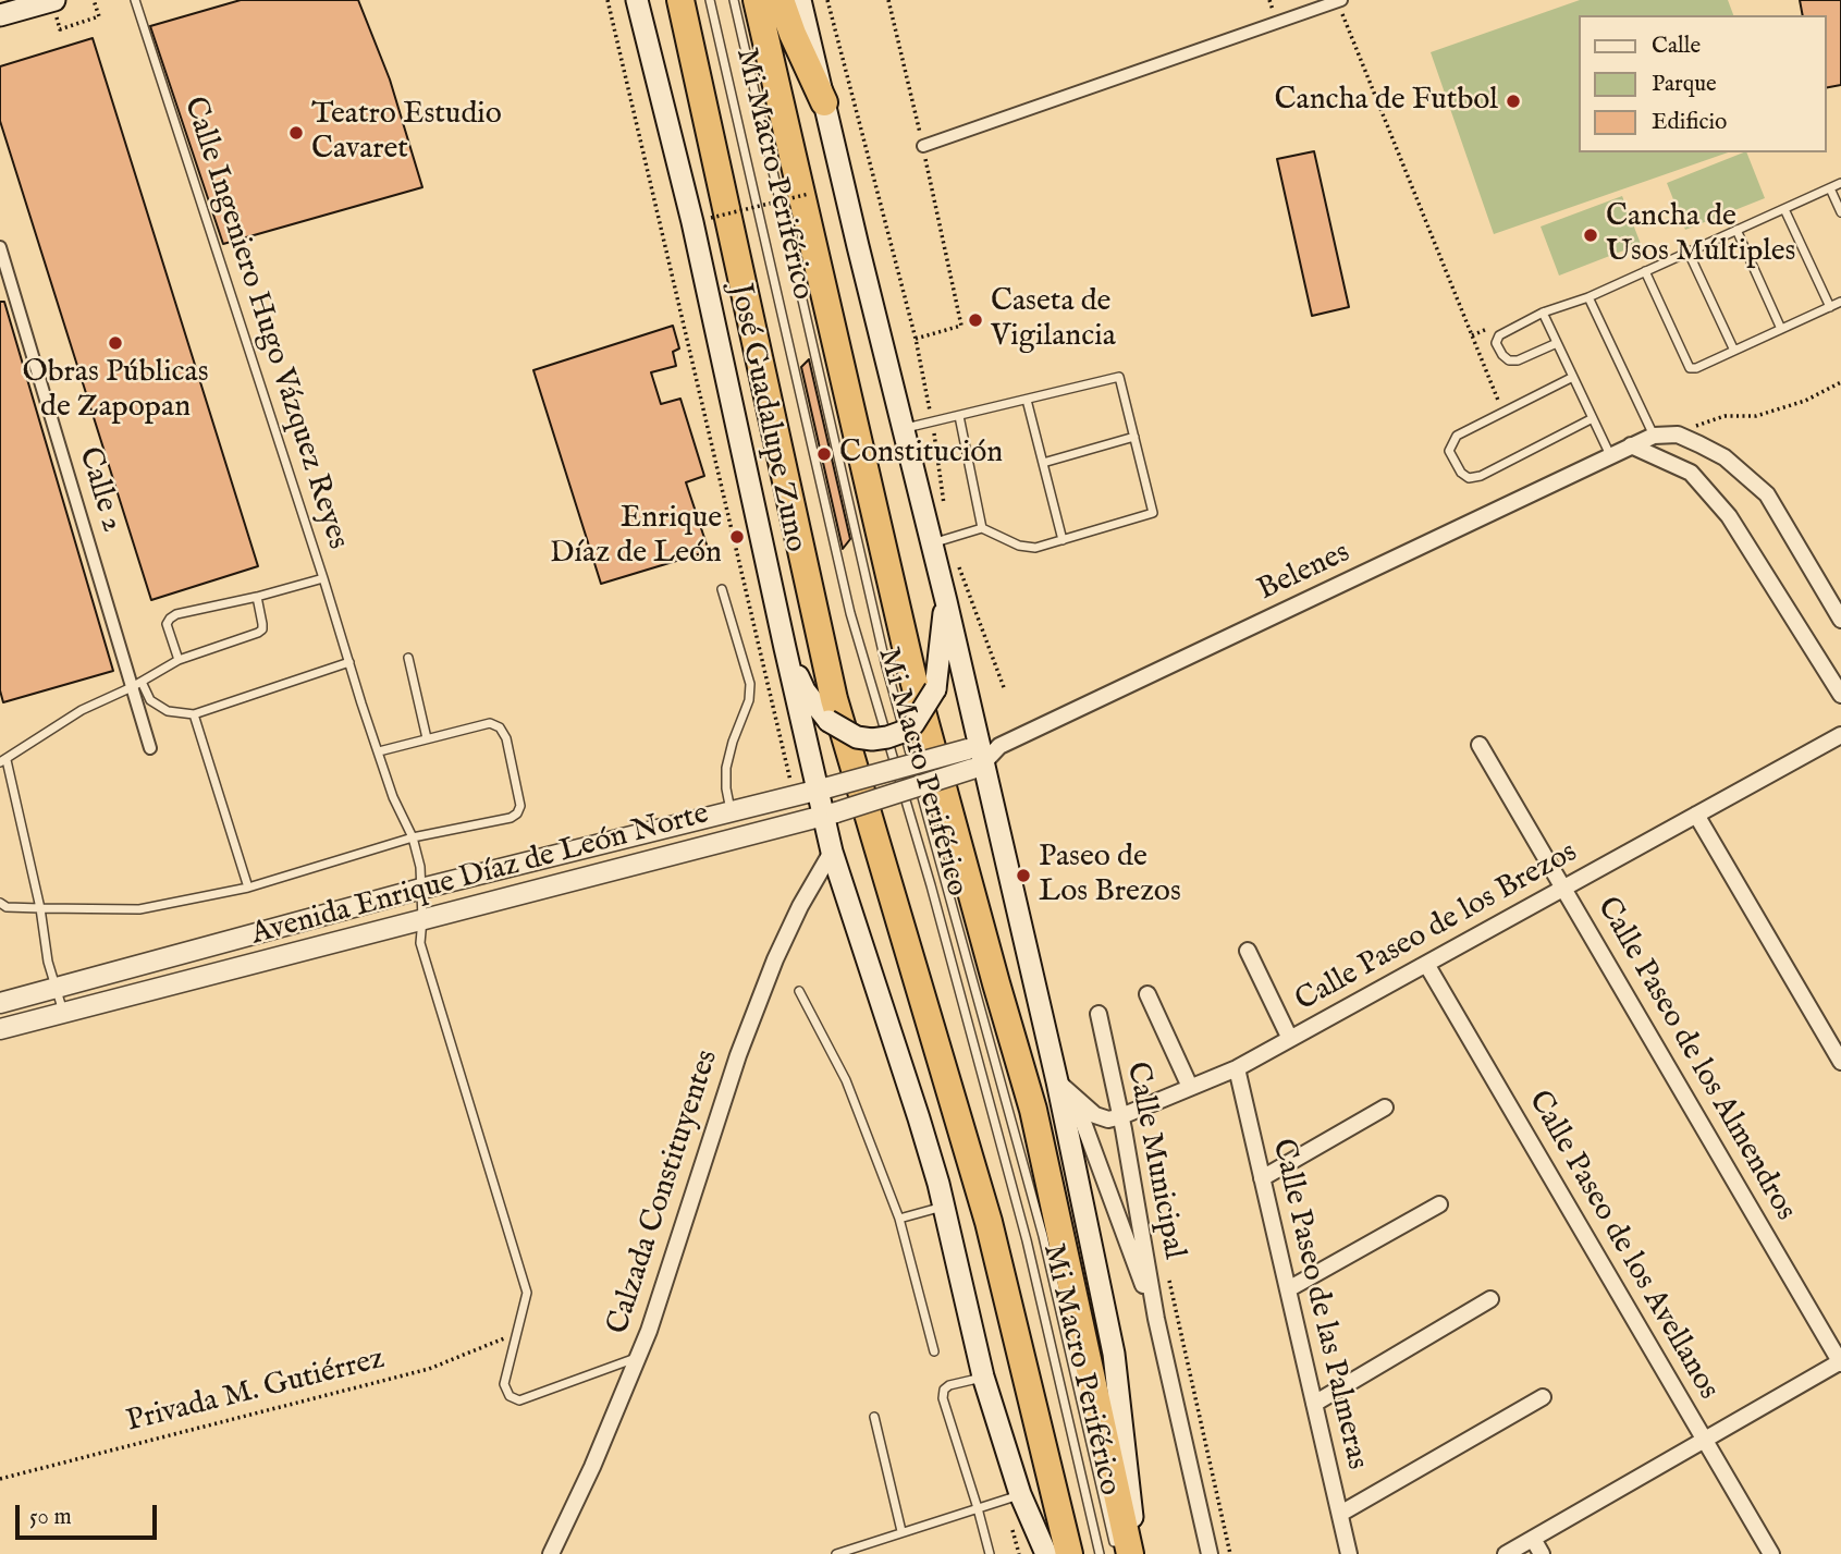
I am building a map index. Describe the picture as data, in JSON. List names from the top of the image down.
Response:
{
  "streets": {
    "main road": ["José Guadalupe Zuno"],
    "street": [
      "Calle 2",
      "Belenes",
      "Avenida Enrique Díaz de León Norte",
      "Calle Paseo de los Brezos",
      "Calle Paseo de los Almendros",
      "Calle Municipal",
      "Calzada Constituyentes",
      "Calle Paseo de los Avellanos",
      "Calle Paseo de las Palmeras"
    ],
    "lane": ["Mi Macro Periférico", "Calle Ingeniero Hugo Vázquez Reyes"],
    "path": ["Privada M. Gutiérrez"]
  },
  "crossings": [
    ["Calle Ingeniero Hugo Vázquez Reyes", "Avenida Enrique Díaz de León Norte"],
    ["Calle Ingeniero Hugo Vázquez Reyes", "Calzada Constituyentes"],
    ["Calle Ingeniero Hugo Vázquez Reyes", "Privada M. Gutiérrez"],
    ["José Guadalupe Zuno", "Avenida Enrique Díaz de León Norte"],
    ["José Guadalupe Zuno", "Calzada Constituyentes"],
    ["Belenes", "Avenida Enrique Díaz de León Norte"],
    ["Calle Paseo de los Brezos", "Calle Paseo de los Almendros"],
    ["Calle Paseo de los Brezos", "Calle Municipal"],
    ["Calle Paseo de los Brezos", "Calle Paseo de los Avellanos"],
    ["Calle Paseo de los Brezos", "Calle Paseo de las Palmeras"]
  ],
  "places": [
    "Cancha de Futbol",
    "Teatro Estudio Cavaret",
    "Cancha de Usos Múltiples",
    "Caseta de Vigilancia",
    "Obras Públicas de Zapopan",
    "Constitución",
    "Enrique Díaz de León",
    "Paseo de Los Brezos"
  ],
  "legend": ["Calle", "Parque", "Edificio"],
  "scale_bar": "50 m"
}
